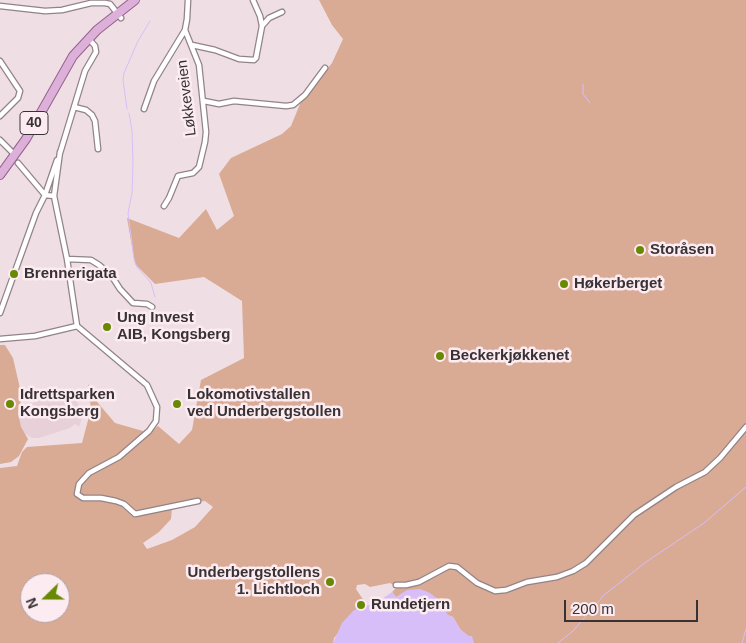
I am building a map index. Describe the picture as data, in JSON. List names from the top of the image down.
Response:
{
  "streets": {
    "main road": ["40"],
    "street": ["Løkkeveien"]
  },
  "places": [
    "Storåsen",
    "Brennerigata",
    "Høkerberget",
    "Ung Invest AIB, Kongsberg",
    "Beckerkjøkkenet",
    "Idrettsparken Kongsberg",
    "Lokomotivstallen ved Underbergstollen",
    "Underbergstollens 1. Lichtloch",
    "Rundetjern"
  ],
  "scale_bar": "200 m",
  "north": "left"
}
